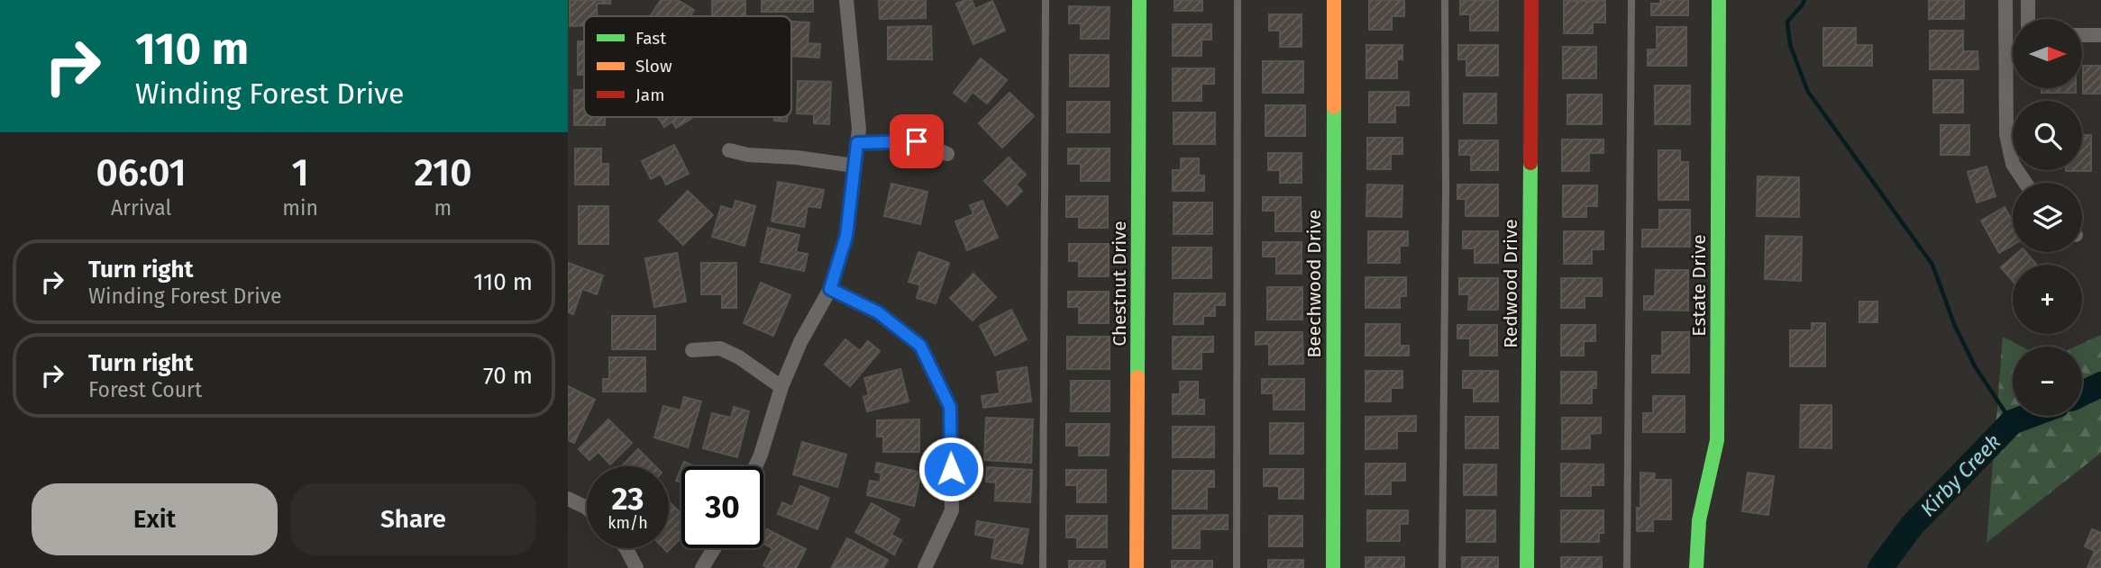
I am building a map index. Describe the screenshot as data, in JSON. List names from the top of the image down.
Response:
{
  "streets": {
    "street": [
      "Chestnut Drive",
      "Beechwood Drive",
      "Redwood Drive",
      "Estate Drive"
    ]
  },
  "water": ["Kirby Creek"],
  "legend": ["Fast", "Slow", "Jam"],
  "north": "right",
  "page": {
    "turn": ["110 m", "Winding Forest Drive"],
    "map_buttons": ["+", "−"],
    "eta": [
      "06:01",
      "Arrival",
      "1",
      "min",
      "210",
      "m"
    ],
    "list": [
      {
        "name": "Turn right",
        "note": "Winding Forest Drive",
        "value": "110 m"
      },
      {
        "name": "Turn right",
        "note": "Forest Court",
        "value": "70 m"
      }
    ],
    "speed": "23 km/h",
    "limit": "30",
    "buttons": ["Exit", "Share"]
  }
}
